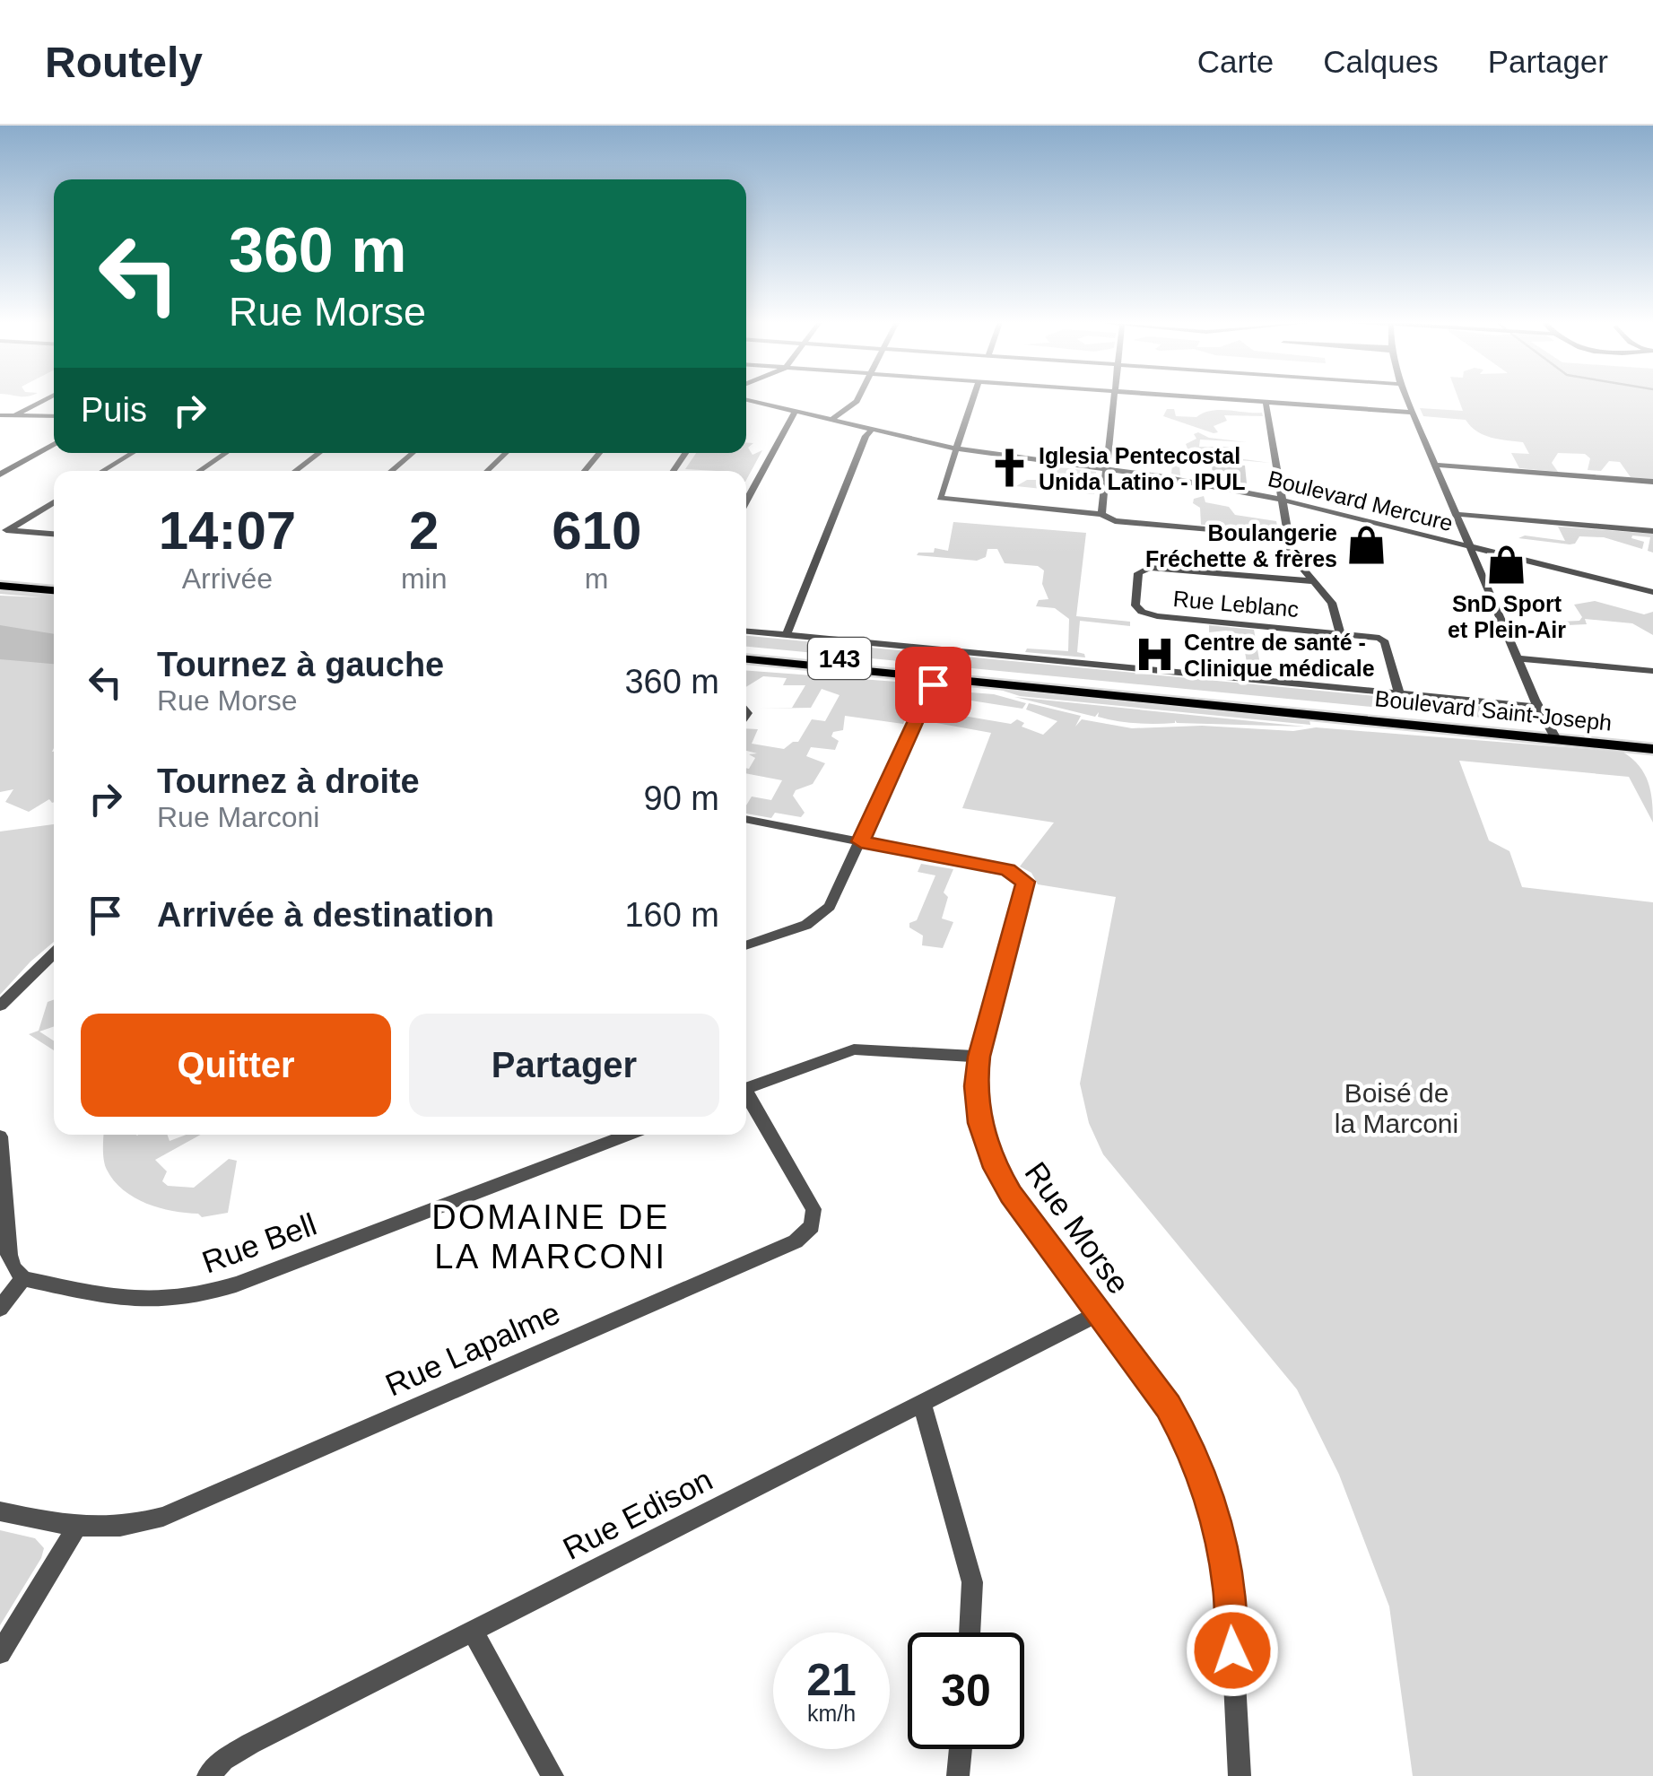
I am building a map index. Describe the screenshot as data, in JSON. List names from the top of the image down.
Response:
{
  "streets": {
    "main road": ["143", "Boulevard Saint-Joseph"],
    "street": [
      "Boulevard Mercure",
      "Rue Leblanc",
      "Rue Morse",
      "Rue Bell",
      "Rue Lapalme",
      "Rue Edison"
    ]
  },
  "crossings": [
    ["Rue Morse", "Rue Edison"]
  ],
  "districts": ["DOMAINE DE LA MARCONI"],
  "parks": ["Boisé de la Marconi"],
  "places": {
    "church": ["Iglesia Pentecostal Unida Latino - IPUL"],
    "shop": ["Boulangerie Fréchette & frères", "SnD Sport et Plein-Air"],
    "hospital": ["Centre de santé - Clinique médicale"]
  },
  "page": {
    "header": "Routely",
    "nav": ["Carte", "Calques", "Partager"],
    "turn": ["360 m", "Rue Morse"],
    "then": "Puis",
    "eta": [
      "14:07",
      "Arrivée",
      "2",
      "min",
      "610",
      "m"
    ],
    "list": [
      {
        "name": "Tournez à gauche",
        "note": "Rue Morse",
        "value": "360 m"
      },
      {
        "name": "Tournez à droite",
        "note": "Rue Marconi",
        "value": "90 m"
      },
      {
        "name": "Arrivée à destination",
        "value": "160 m"
      }
    ],
    "buttons": ["Quitter", "Partager"],
    "speed": "21 km/h",
    "limit": "30"
  }
}
